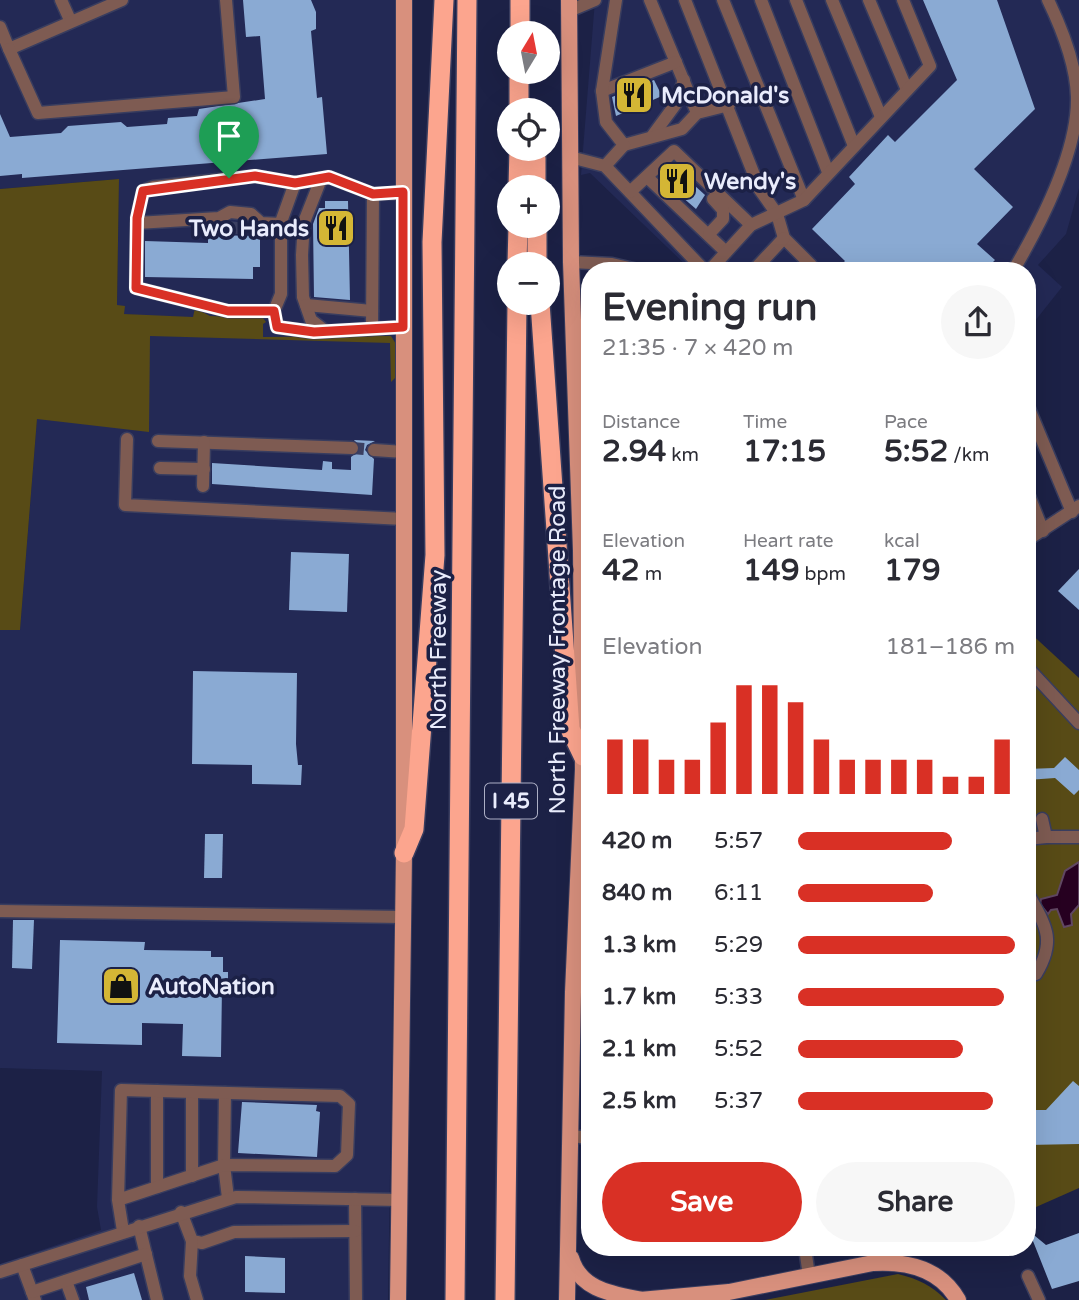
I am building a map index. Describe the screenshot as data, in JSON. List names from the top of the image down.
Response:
{
  "streets": {
    "highway": ["North Freeway", "I 45"],
    "main road": ["North Freeway Frontage Road"]
  },
  "places": {
    "restaurant": ["McDonald's", "Wendy's", "Two Hands"],
    "shop": ["AutoNation"]
  },
  "north": "top",
  "page": {
    "map_buttons": ["+", "−"],
    "heading": ["Evening run", "21:35 · 7 × 420 m"],
    "stats": [
      ["Distance", "2.94 km"],
      ["Time", "17:15"],
      ["Pace", "5:52 /km"],
      ["Elevation", "42 m"],
      ["Heart rate", "149 bpm"],
      ["kcal", "179"]
    ],
    "chart": ["Elevation", "181–186 m"],
    "list": [
      {
        "name": "420 m",
        "note": "5:57"
      },
      {
        "name": "840 m",
        "note": "6:11"
      },
      {
        "name": "1.3 km",
        "note": "5:29"
      },
      {
        "name": "1.7 km",
        "note": "5:33"
      },
      {
        "name": "2.1 km",
        "note": "5:52"
      },
      {
        "name": "2.5 km",
        "note": "5:37"
      }
    ],
    "buttons": ["Save", "Share"]
  }
}
